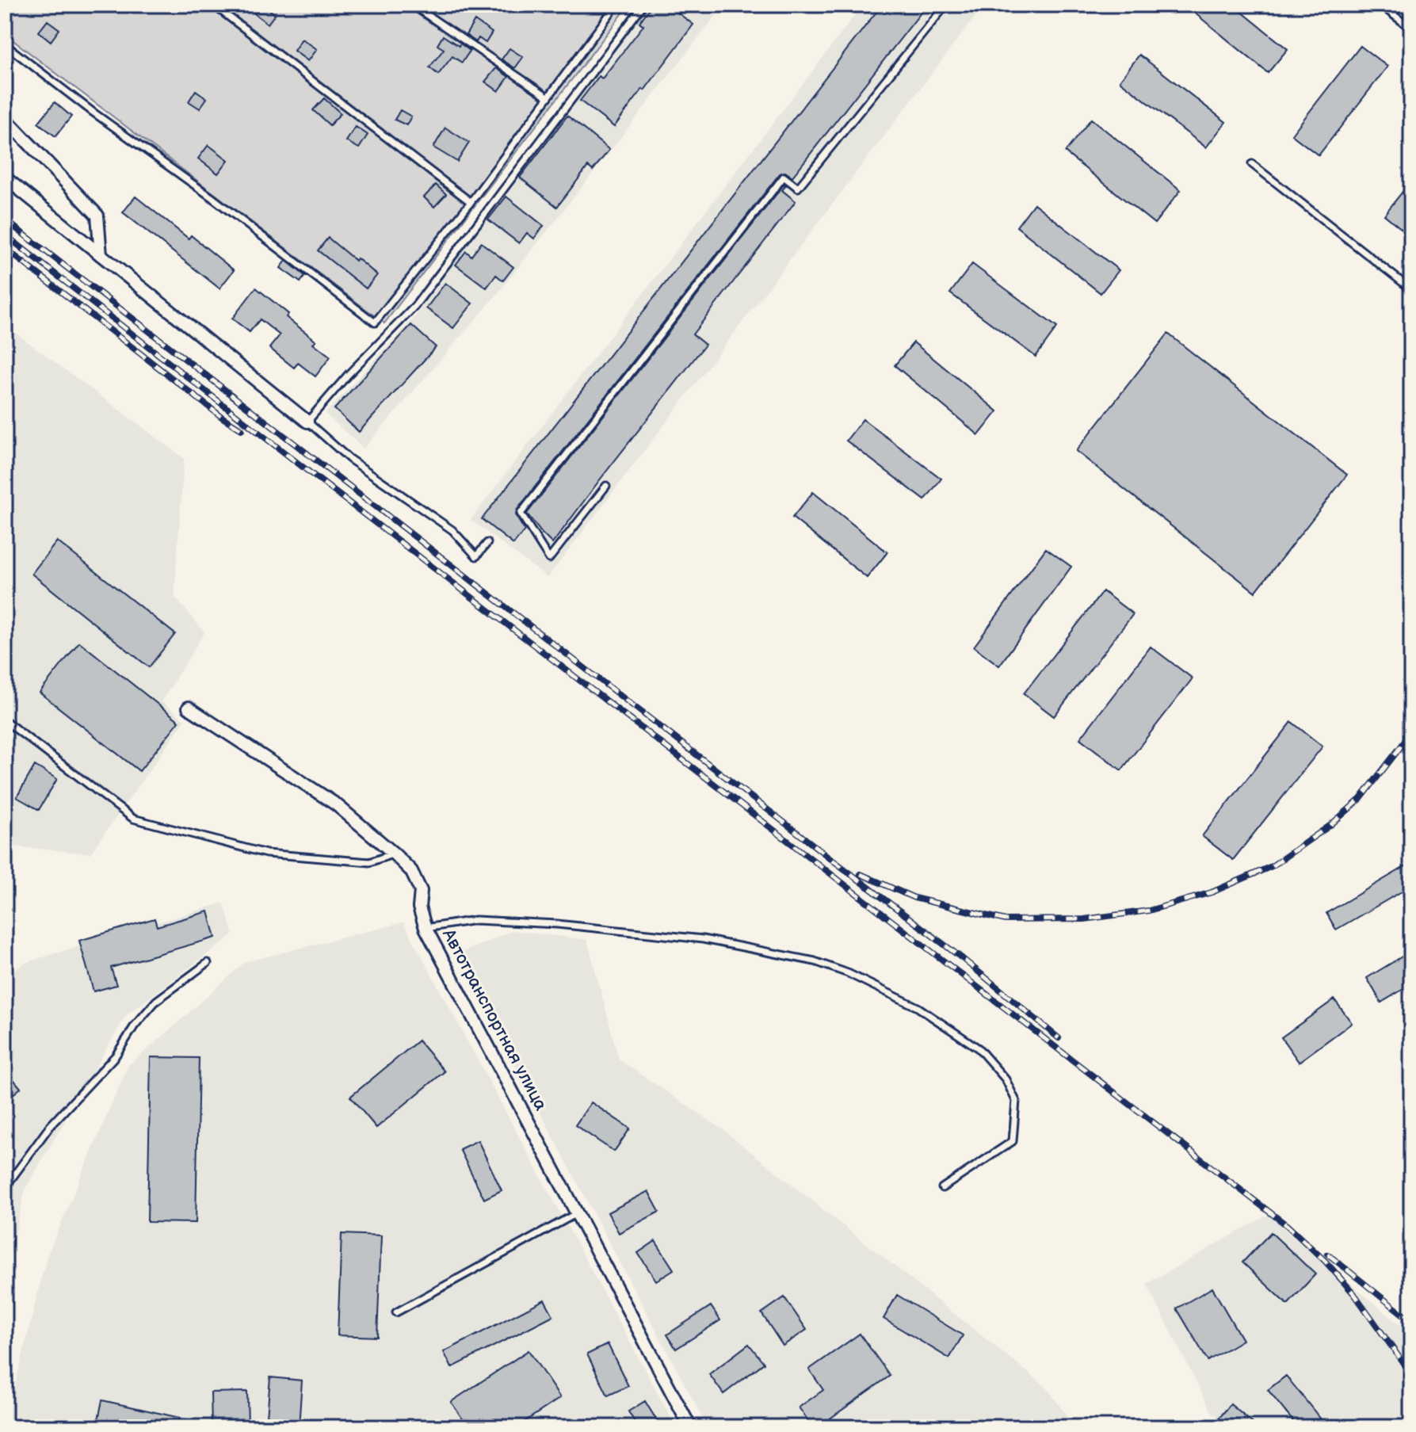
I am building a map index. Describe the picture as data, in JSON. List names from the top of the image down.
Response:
{
  "streets": {
    "street": ["Автотранспортная улица"]
  }
}
